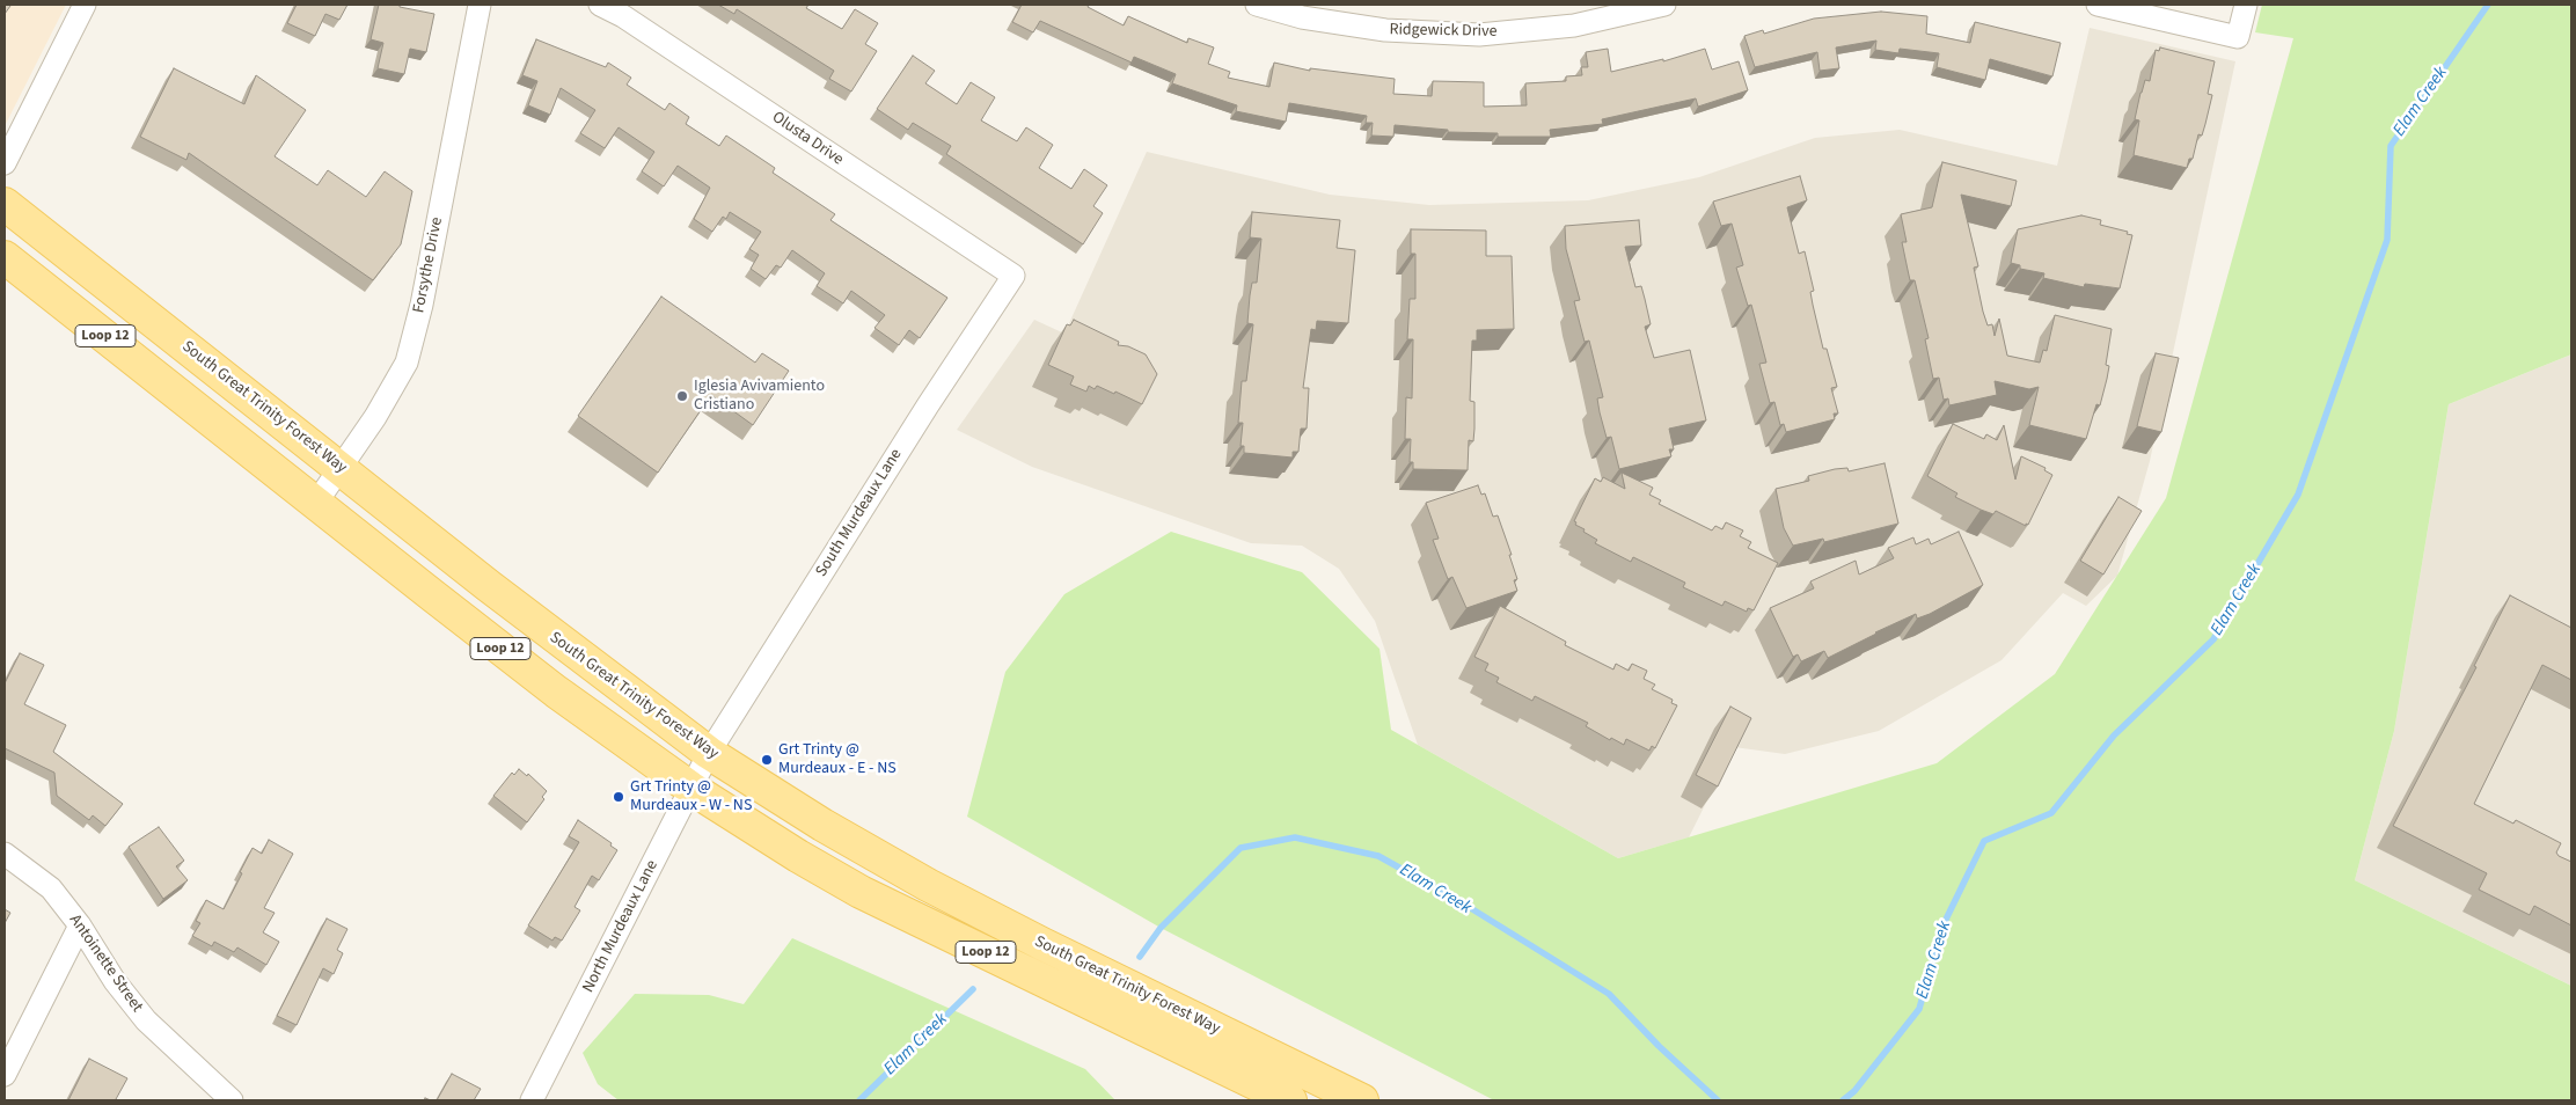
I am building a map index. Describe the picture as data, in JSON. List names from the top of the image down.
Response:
{
  "streets": {
    "main road": ["Loop 12", "South Great Trinity Forest Way"],
    "street": [
      "Ridgewick Drive",
      "Olusta Drive",
      "Forsythe Drive",
      "South Murdeaux Lane",
      "North Murdeaux Lane",
      "Antoinette Street"
    ]
  },
  "crossings": [
    ["Olusta Drive", "South Murdeaux Lane"],
    ["Forsythe Drive", "South Great Trinity Forest Way"],
    ["South Great Trinity Forest Way", "South Murdeaux Lane"],
    ["South Great Trinity Forest Way", "North Murdeaux Lane"],
    ["South Murdeaux Lane", "North Murdeaux Lane"]
  ],
  "water": ["Elam Creek"],
  "places": ["Iglesia Avivamiento Cristiano", "Grt Trinty @ Murdeaux - E - NS", "Grt Trinty @ Murdeaux - W - NS"]
}
